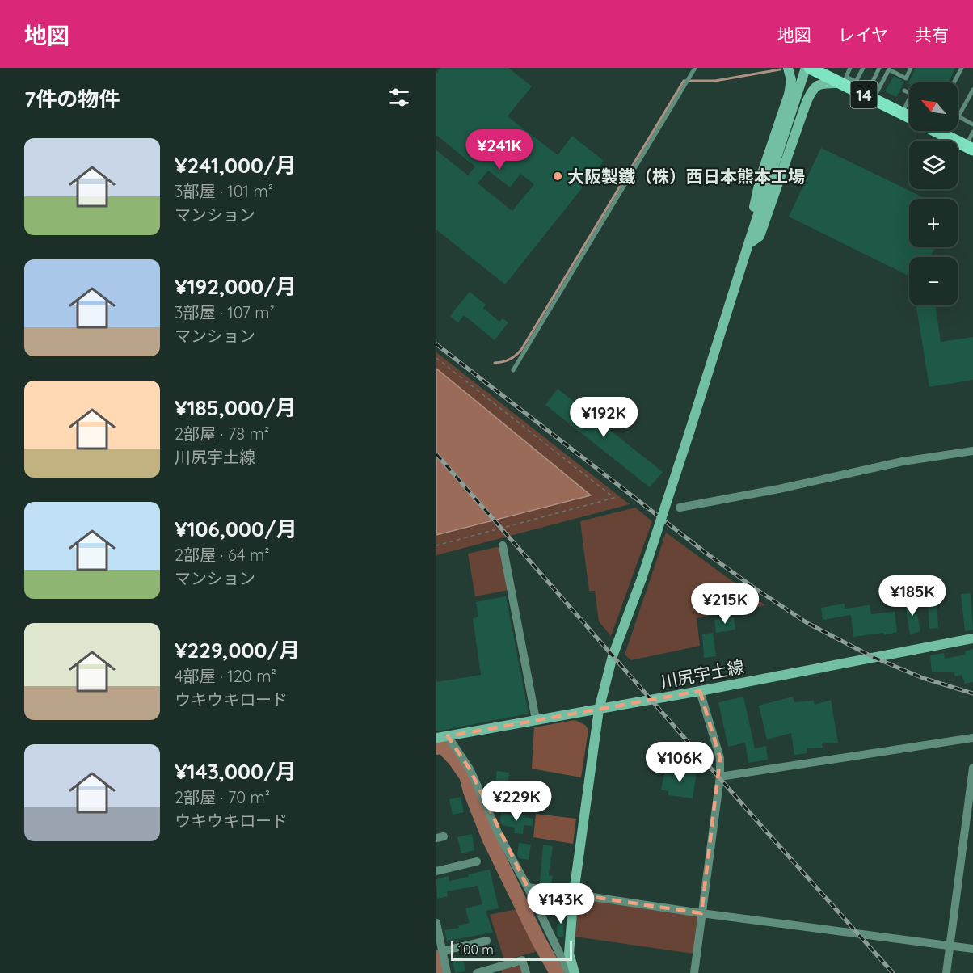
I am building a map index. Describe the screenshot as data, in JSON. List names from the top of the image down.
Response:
{
  "streets": {
    "main road": ["14"],
    "street": ["川尻宇土線"]
  },
  "places": ["大阪製鐵（株）西日本熊本工場"],
  "scale_bar": "100 m",
  "north": "top left",
  "page": {
    "header": "地図",
    "nav": ["地図", "レイヤ", "共有"],
    "heading": "7件の物件",
    "map_buttons": ["+", "−"],
    "list": [
      {
        "name": "¥241,000/月",
        "note": "3部屋 · 101 m² · マンション"
      },
      {
        "name": "¥192,000/月",
        "note": "3部屋 · 107 m² · マンション"
      },
      {
        "name": "¥185,000/月",
        "note": "2部屋 · 78 m² · 川尻宇土線"
      },
      {
        "name": "¥106,000/月",
        "note": "2部屋 · 64 m² · マンション"
      },
      {
        "name": "¥229,000/月",
        "note": "4部屋 · 120 m² · ウキウキロード"
      },
      {
        "name": "¥143,000/月",
        "note": "2部屋 · 70 m² · ウキウキロード"
      }
    ],
    "price": [
      "¥241K",
      "¥192K",
      "¥185K",
      "¥215K",
      "¥106K",
      "¥229K",
      "¥143K"
    ],
    "scale": "100 m"
  }
}
